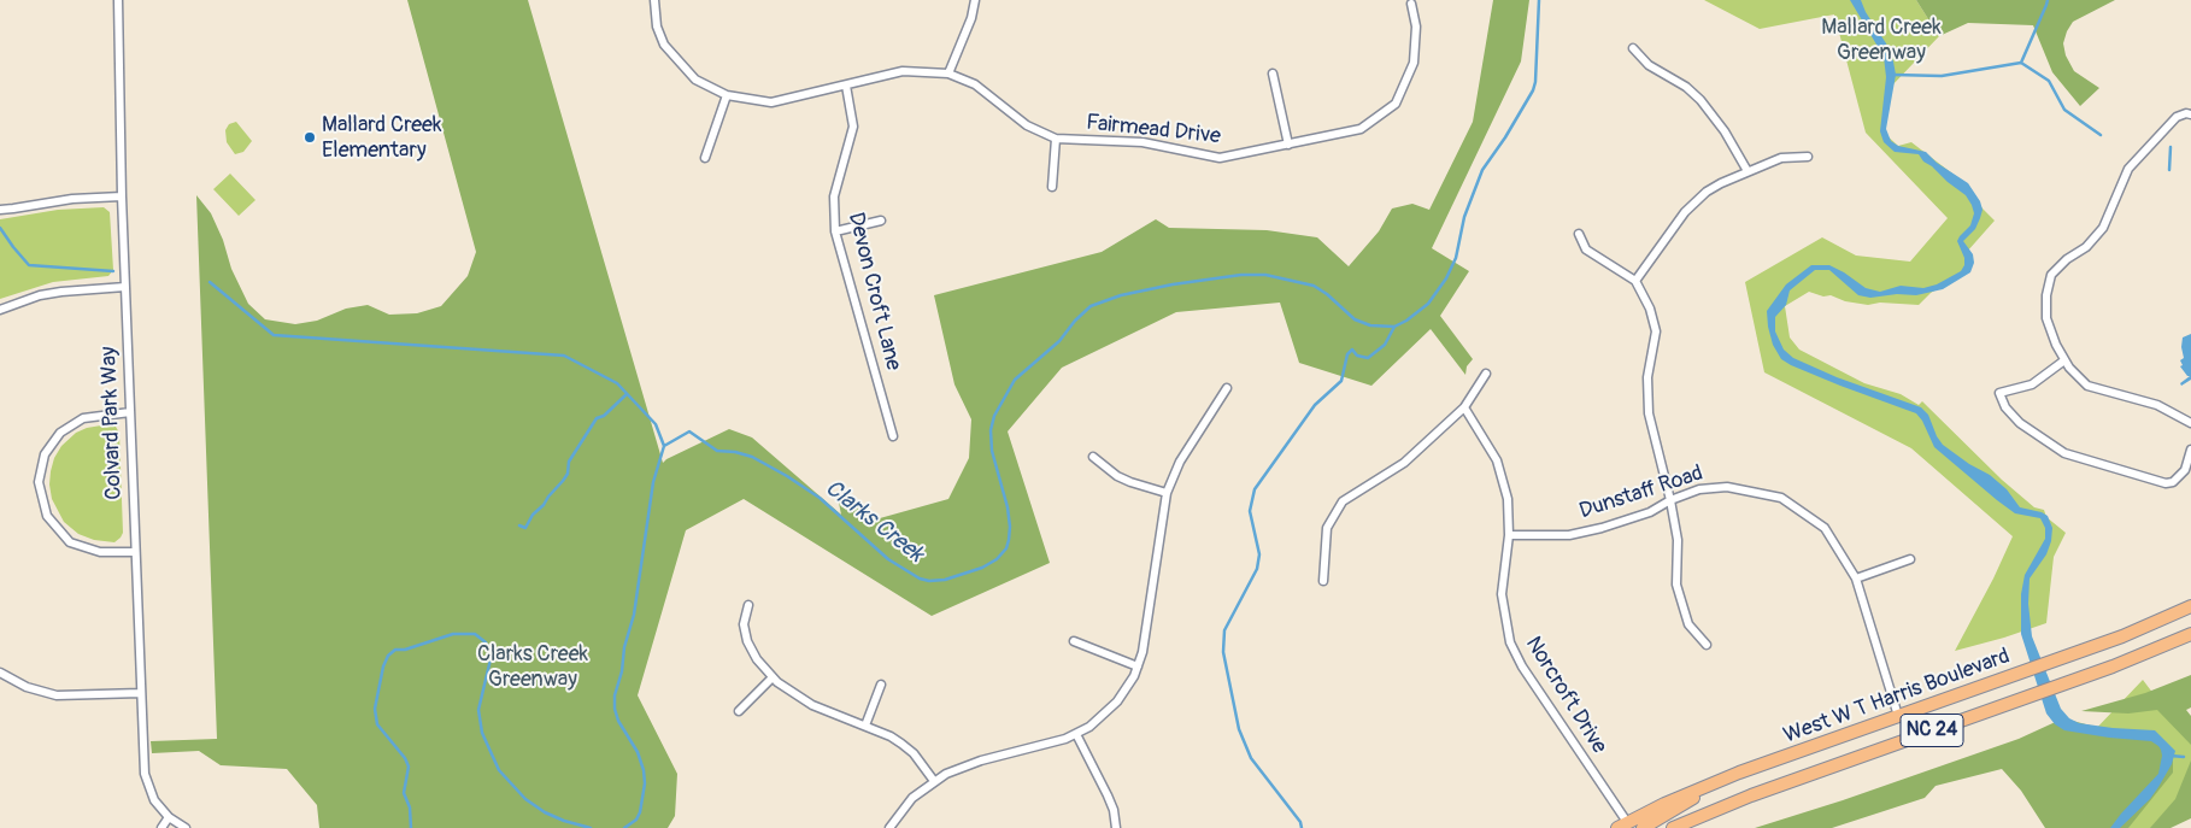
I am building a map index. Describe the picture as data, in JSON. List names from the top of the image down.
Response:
{
  "streets": {
    "main road": ["West W T Harris Boulevard", "NC 24"],
    "street": [
      "Fairmead Drive",
      "Devon Croft Lane",
      "Colvard Park Way",
      "Dunstaff Road",
      "Norcroft Drive"
    ]
  },
  "crossings": [
    ["Fairmead Drive", "Devon Croft Lane"],
    ["Dunstaff Road", "Norcroft Drive"],
    ["Dunstaff Road", "West W T Harris Boulevard"],
    ["Norcroft Drive", "West W T Harris Boulevard"]
  ],
  "water": ["Clarks Creek"],
  "parks": ["Mallard Creek Greenway", "Clarks Creek Greenway"],
  "places": ["Mallard Creek Elementary"]
}
